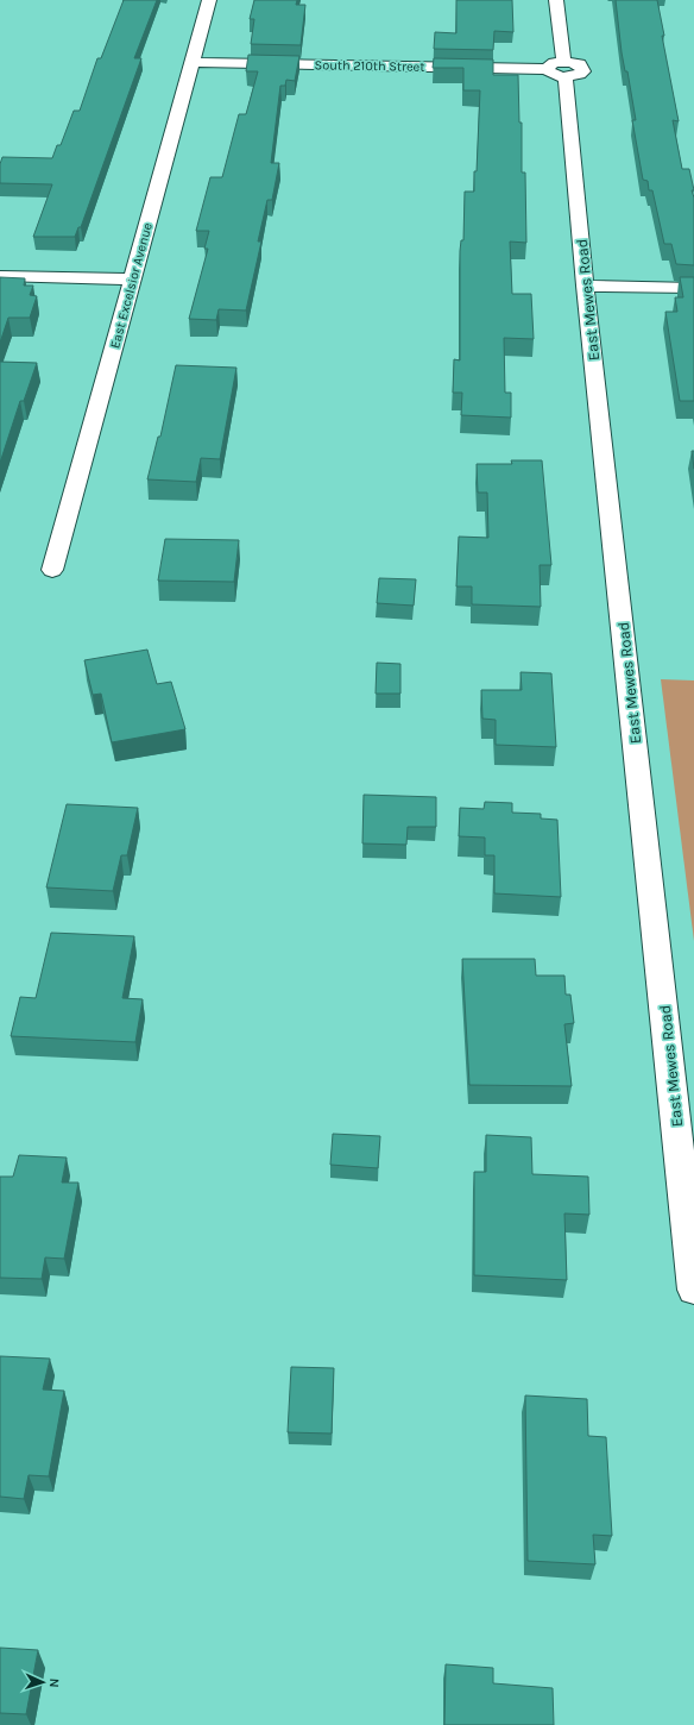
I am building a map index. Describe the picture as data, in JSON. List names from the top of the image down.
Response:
{
  "streets": {
    "street": ["South 210th Street", "East Excelsior Avenue", "East Mewes Road"]
  },
  "crossings": [
    ["South 210th Street", "East Excelsior Avenue"],
    ["South 210th Street", "East Mewes Road"]
  ],
  "north": "right"
}
